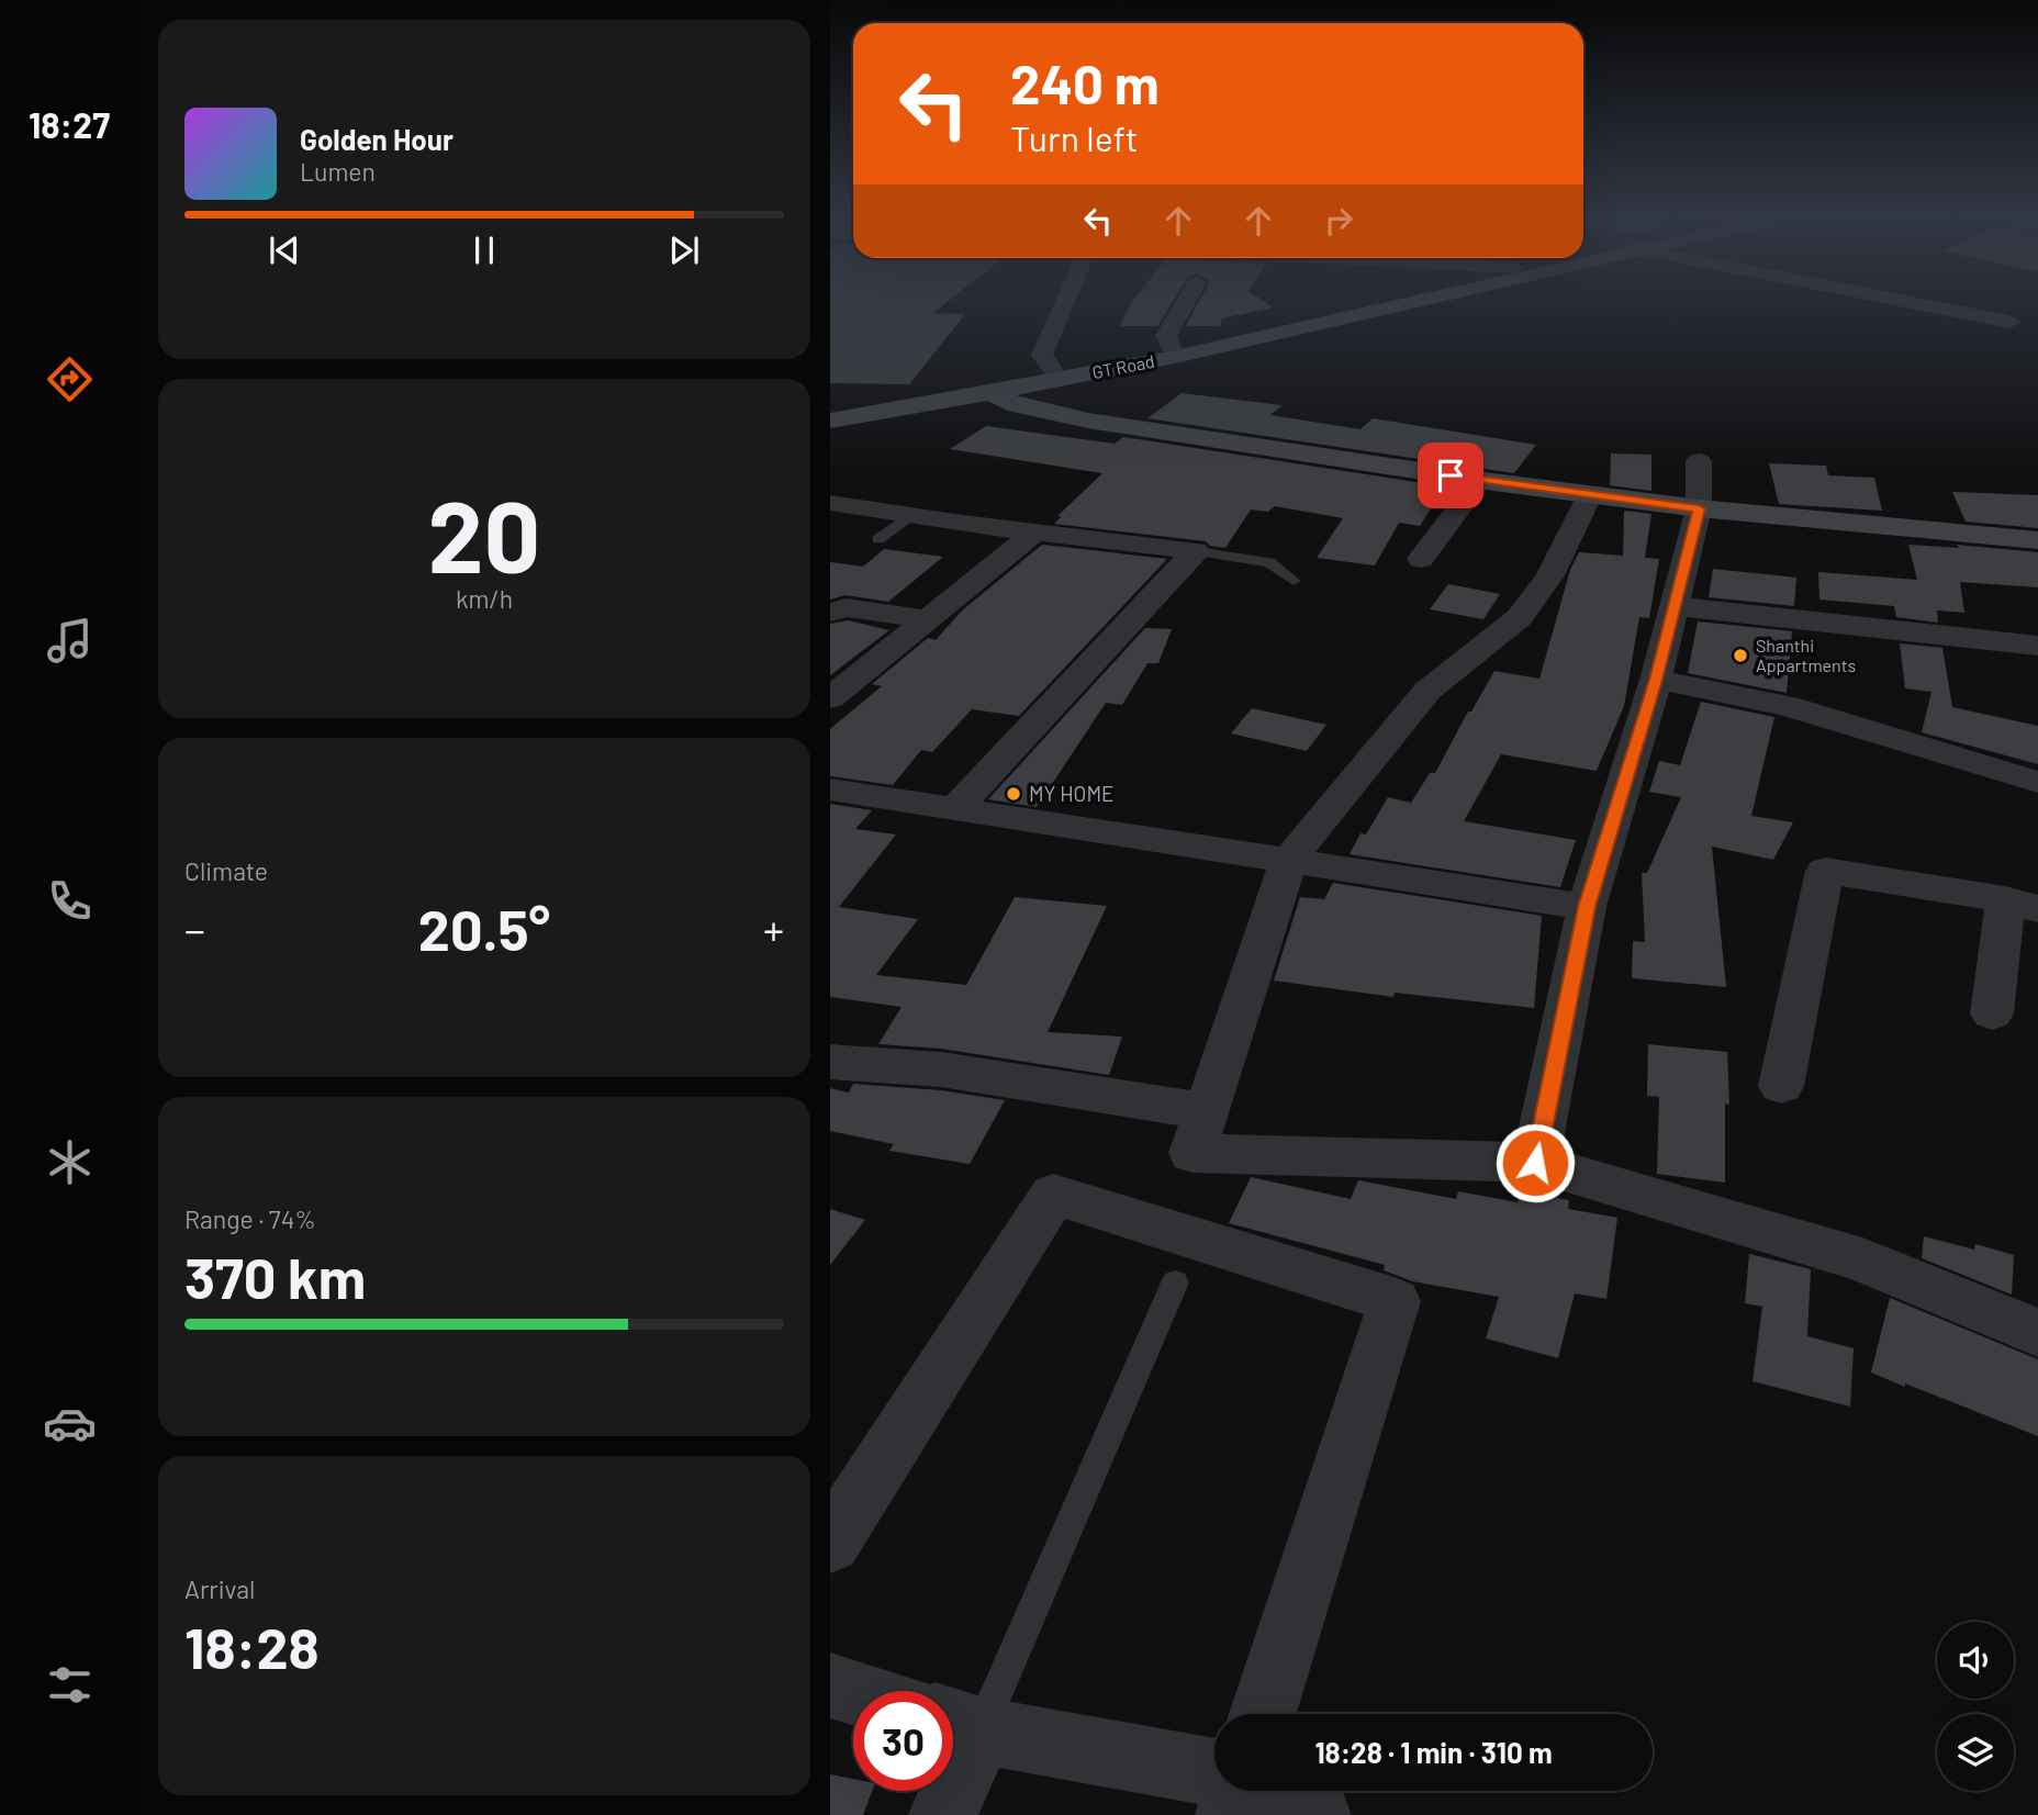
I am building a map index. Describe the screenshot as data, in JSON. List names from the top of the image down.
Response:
{
  "streets": {
    "main road": ["GT Road"]
  },
  "places": ["Shanthi Appartments", "MY HOME"],
  "page": {
    "tabs": "18:27",
    "turn": ["240 m", "Turn left"],
    "song": ["Golden Hour", "Lumen"],
    "tile": [
      ["20", "km/h"],
      "Climate",
      ["Range · 74%", "370 km"],
      ["Arrival", "18:28"]
    ],
    "heat": ["−", "20.5°", "+"],
    "limit": "30",
    "trip": "18:28 · 1 min · 310 m"
  }
}
